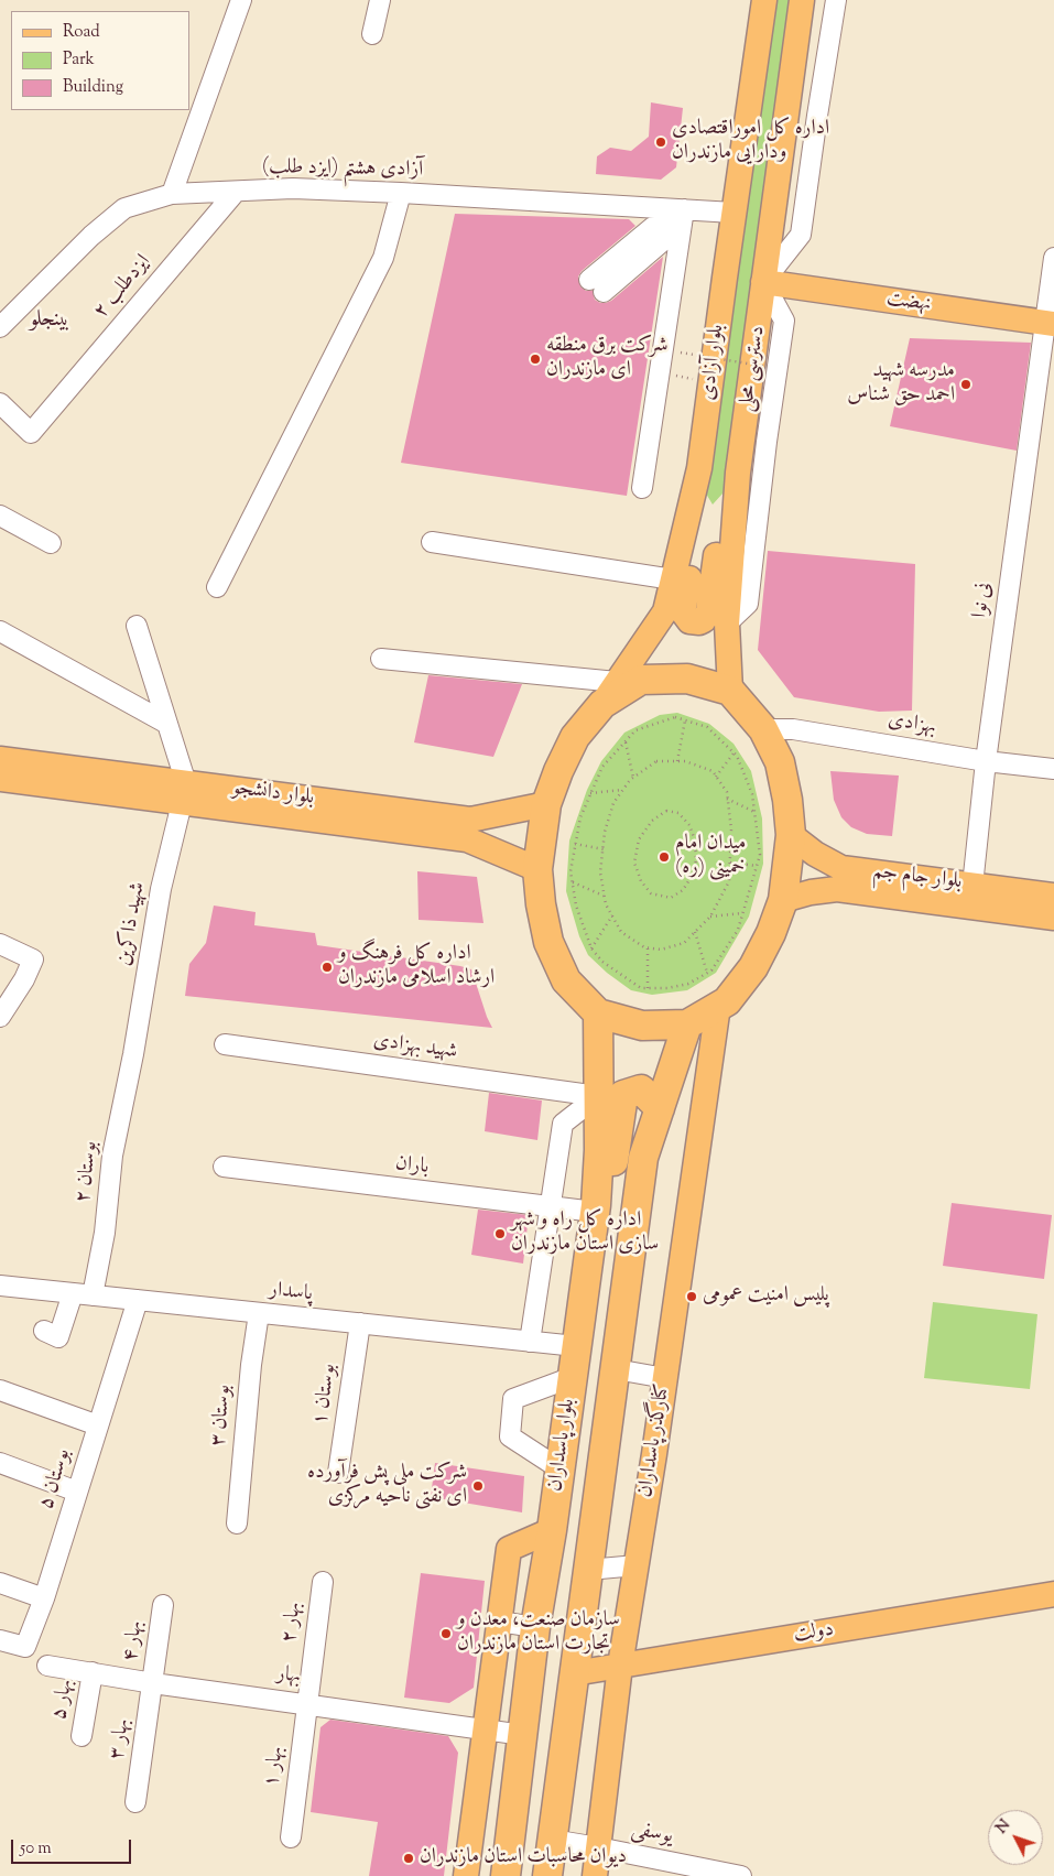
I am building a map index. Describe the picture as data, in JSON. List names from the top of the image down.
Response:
{
  "streets": {
    "highway": ["بلوار پاسداران"],
    "main road": [
      "نهضت",
      "بلوار آزادی",
      "بلوار دانشجو",
      "بلوار جام جم",
      "کنارگذر پاسداران",
      "دولت"
    ],
    "street": [
      "آزادی هشتم (ایزد طلب)",
      "ایزدطلب ۲",
      "دسترسی محلی",
      "نی نوا",
      "بهزادی",
      "شهید ذاکرین",
      "شهید بهزادی",
      "باران",
      "بوستان ۲",
      "پاسدار",
      "بوستان ۱",
      "بوستان ۳",
      "بوستان ۵",
      "بهار ۲",
      "بهار ۴",
      "بهار",
      "بهار ۵",
      "بهار ۳",
      "بهار ۱",
      "یوسفی"
    ]
  },
  "crossings": [
    ["آزادی هشتم (ایزد طلب)", "ایزدطلب ۲"],
    ["آزادی هشتم (ایزد طلب)", "بلوار آزادی"],
    ["نهضت", "بلوار آزادی"],
    ["نهضت", "نی نوا"],
    ["بلوار آزادی", "دسترسی محلی"],
    ["نی نوا", "بهزادی"],
    ["نی نوا", "بلوار جام جم"],
    ["بلوار دانشجو", "شهید ذاکرین"],
    ["شهید ذاکرین", "بوستان ۲"],
    ["شهید بهزادی", "بلوار پاسداران"],
    ["باران", "بلوار پاسداران"],
    ["بوستان ۲", "پاسدار"],
    ["پاسدار", "بوستان ۱"],
    ["پاسدار", "بوستان ۳"],
    ["پاسدار", "بلوار پاسداران"],
    ["پاسدار", "بوستان ۵"],
    ["کنارگذر پاسداران", "دولت"],
    ["کنارگذر پاسداران", "یوسفی"],
    ["بلوار پاسداران", "دولت"],
    ["بلوار پاسداران", "بهار"],
    ["بلوار پاسداران", "یوسفی"],
    ["بهار ۲", "بهار"],
    ["بهار ۲", "بهار ۱"],
    ["بهار ۴", "بهار"],
    ["بهار ۴", "بهار ۳"],
    ["بهار", "بهار ۵"],
    ["بهار", "بهار ۳"],
    ["بهار", "بهار ۱"]
  ],
  "districts": ["بینجلو"],
  "places": [
    "اداره کل اموراقتصادی ودارایی مازندران",
    "شرکت برق منطقه ای مازندران",
    "مدرسه شهید احمد حق شناس",
    "میدان امام خمینی (ره)",
    "اداره کل فرهنگ و ارشاد اسلامی مازندران",
    "اداره کل راه و شهر سازی استان مازندران",
    "پلیس امنیت عمومی",
    "شرکت ملی پش فرآورده ای نفتی ناحیه مرکزی",
    "سازمان صنعت، معدن و تجارت استان مازندران",
    "دیوان محاسبات استان مازندران"
  ],
  "legend": ["Road", "Park", "Building"],
  "scale_bar": "50 m",
  "north": "top left"
}
